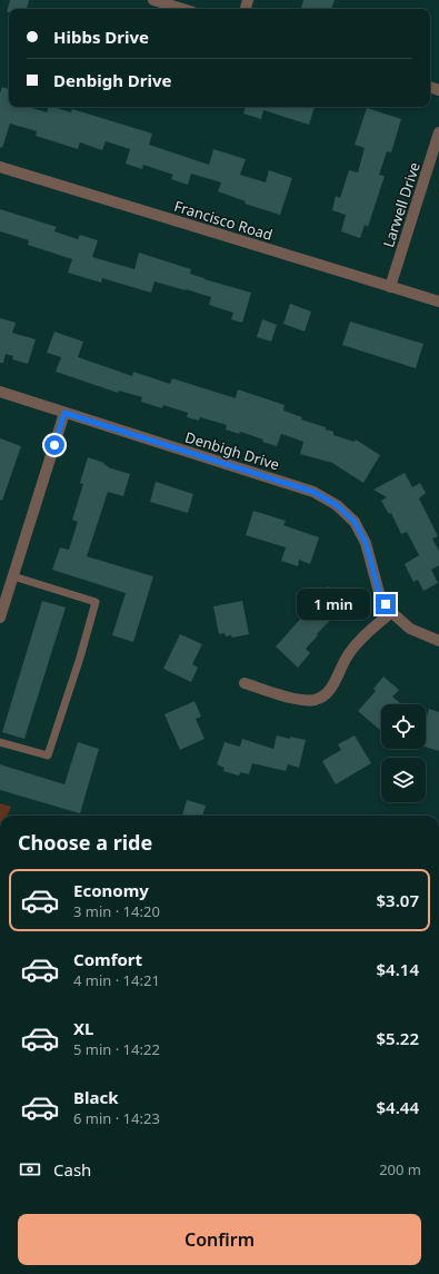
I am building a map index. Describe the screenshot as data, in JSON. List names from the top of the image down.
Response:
{
  "streets": {
    "street": ["Larwell Drive", "Francisco Road", "Denbigh Drive"]
  },
  "crossings": [
    ["Larwell Drive", "Francisco Road"]
  ],
  "page": {
    "banner": ["Hibbs Drive", "Denbigh Drive"],
    "bubble": "1 min",
    "heading": "Choose a ride",
    "list": [
      {
        "name": "Economy",
        "note": "3 min · 14:20",
        "value": "$3.07"
      },
      {
        "name": "Comfort",
        "note": "4 min · 14:21",
        "value": "$4.14"
      },
      {
        "name": "XL",
        "note": "5 min · 14:22",
        "value": "$5.22"
      },
      {
        "name": "Black",
        "note": "6 min · 14:23",
        "value": "$4.44"
      }
    ],
    "pay": ["Cash", "200 m"],
    "buttons": "Confirm"
  }
}
